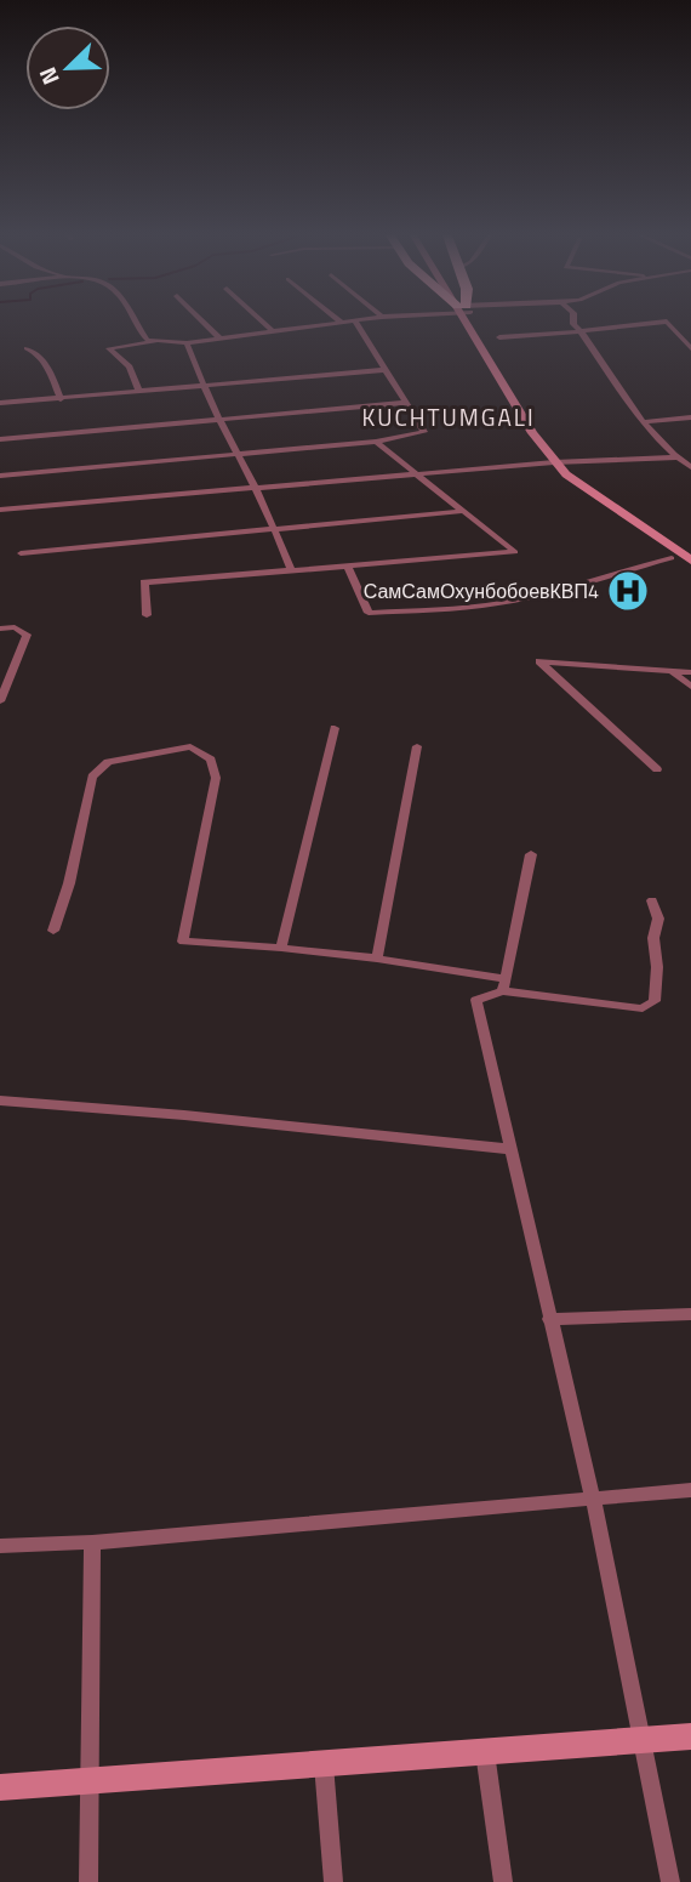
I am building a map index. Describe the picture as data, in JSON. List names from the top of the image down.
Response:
{
  "districts": ["KUCHTUMGALI"],
  "places": {
    "hospital": ["СамСамОхунбобоевКВП4"]
  },
  "north": "bottom left"
}
